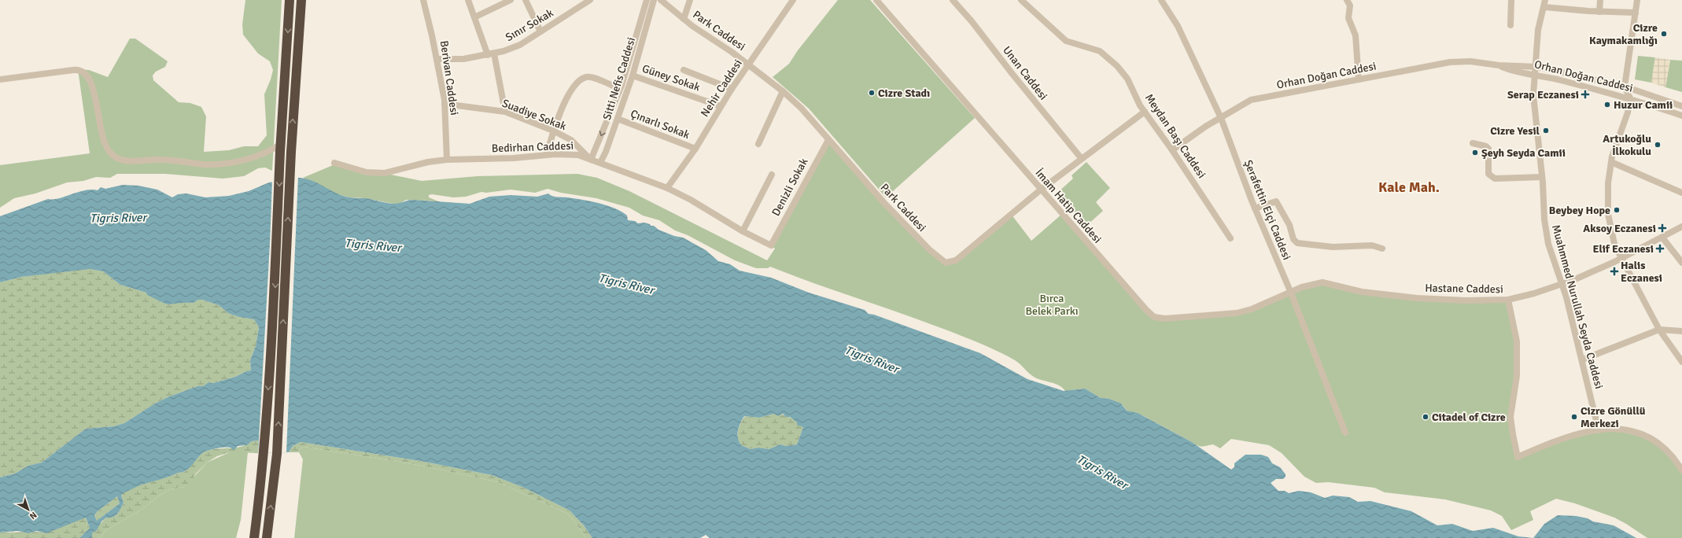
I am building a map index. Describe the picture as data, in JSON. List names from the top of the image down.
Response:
{
  "streets": {
    "street": [
      "Sınır Sokak",
      "Park Caddesi",
      "Unan Caddesi",
      "Orhan Doğan Caddesi",
      "Berivan Caddesi",
      "Güney Sokak",
      "Sitti Nefis Caddesi",
      "Nehir Caddesi",
      "Suadiye Sokak",
      "Çınarlı Sokak",
      "Meydan Başı Caddesi",
      "Bedirhan Caddesi",
      "Denizli Sokak",
      "İmam Hatip Caddesi",
      "Şerafettin Elçi Caddesi",
      "Hastane Caddesi",
      "Muahmmed Nurullah Seyda Caddesi"
    ]
  },
  "crossings": [
    ["Sınır Sokak", "Berivan Caddesi"],
    ["Park Caddesi", "Unan Caddesi"],
    ["Park Caddesi", "Nehir Caddesi"],
    ["Park Caddesi", "Meydan Başı Caddesi"],
    ["Park Caddesi", "Denizli Sokak"],
    ["Park Caddesi", "İmam Hatip Caddesi"],
    ["Orhan Doğan Caddesi", "Meydan Başı Caddesi"],
    ["Orhan Doğan Caddesi", "Şerafettin Elçi Caddesi"],
    ["Orhan Doğan Caddesi", "Muahmmed Nurullah Seyda Caddesi"],
    ["Berivan Caddesi", "Suadiye Sokak"],
    ["Berivan Caddesi", "Bedirhan Caddesi"],
    ["Güney Sokak", "Sitti Nefis Caddesi"],
    ["Güney Sokak", "Nehir Caddesi"],
    ["Sitti Nefis Caddesi", "Çınarlı Sokak"],
    ["Sitti Nefis Caddesi", "Bedirhan Caddesi"],
    ["Nehir Caddesi", "Çınarlı Sokak"],
    ["Nehir Caddesi", "Bedirhan Caddesi"],
    ["Suadiye Sokak", "Bedirhan Caddesi"],
    ["Bedirhan Caddesi", "Denizli Sokak"],
    ["İmam Hatip Caddesi", "Şerafettin Elçi Caddesi"],
    ["İmam Hatip Caddesi", "Hastane Caddesi"],
    ["Şerafettin Elçi Caddesi", "Hastane Caddesi"],
    ["Hastane Caddesi", "Muahmmed Nurullah Seyda Caddesi"]
  ],
  "districts": ["Kale Mah."],
  "water": ["Tigris River"],
  "parks": ["Bırca Belek Parkı"],
  "places": {
    "other": [
      "Cizre Kaymakamlığı",
      "Cizre Stadı",
      "Huzur Camii",
      "Cizre Yesil",
      "Artukoğlu İlkokulu",
      "Şeyh Seyda Camii",
      "Beybey Hope",
      "Citadel of Cizre",
      "Cizre Gönüllü Merkezi"
    ],
    "health": [
      "Serap Eczanesi",
      "Aksoy Eczanesi",
      "Elif Eczanesi",
      "Halis Eczanesi"
    ]
  },
  "north": "bottom right"
}
